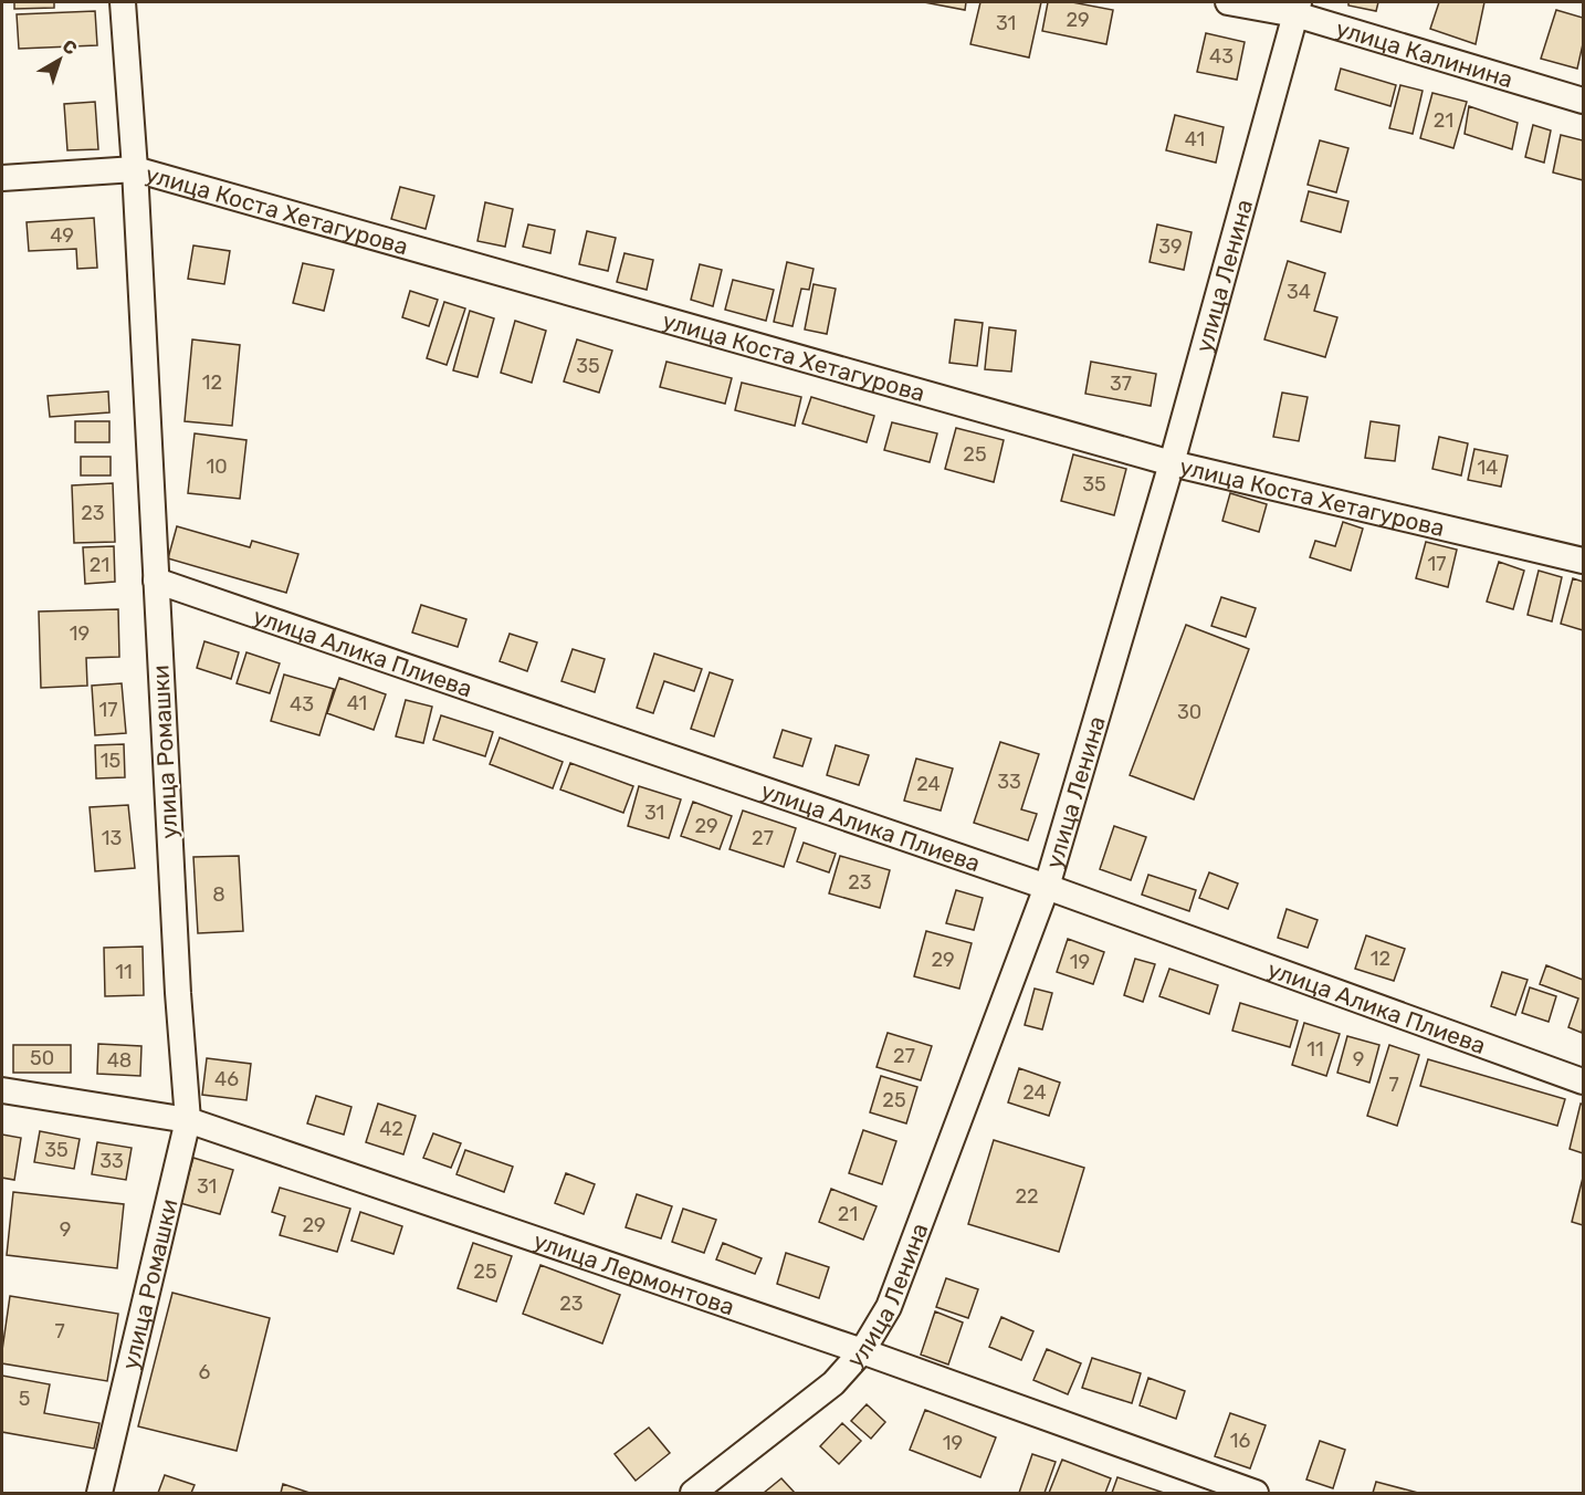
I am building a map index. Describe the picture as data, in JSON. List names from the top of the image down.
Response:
{
  "streets": {
    "street": [
      "улица Калинина",
      "улица Коста Хетагурова",
      "улица Ленина",
      "улица Алика Плиева",
      "улица Ромашки",
      "улица Лермонтова"
    ]
  },
  "crossings": [
    ["улица Калинина", "улица Ленина"],
    ["улица Коста Хетагурова", "улица Ленина"],
    ["улица Коста Хетагурова", "улица Ромашки"],
    ["улица Ленина", "улица Алика Плиева"],
    ["улица Ленина", "улица Лермонтова"],
    ["улица Алика Плиева", "улица Ромашки"],
    ["улица Ромашки", "улица Лермонтова"]
  ],
  "house_numbers": [
    "29",
    "31",
    "43",
    "21",
    "41",
    "49",
    "39",
    "34",
    "35",
    "12",
    "37",
    "25",
    "10",
    "14",
    "35",
    "23",
    "17",
    "21",
    "19",
    "41",
    "43",
    "17",
    "30",
    "15",
    "33",
    "24",
    "31",
    "29",
    "13",
    "27",
    "23",
    "8",
    "12",
    "29",
    "19",
    "11",
    "11",
    "27",
    "50",
    "9",
    "48",
    "46",
    "7",
    "24",
    "25",
    "42",
    "35",
    "33",
    "31",
    "22",
    "21",
    "29",
    "9",
    "25",
    "23",
    "7",
    "6",
    "5",
    "16",
    "19"
  ],
  "north": "top right"
}
